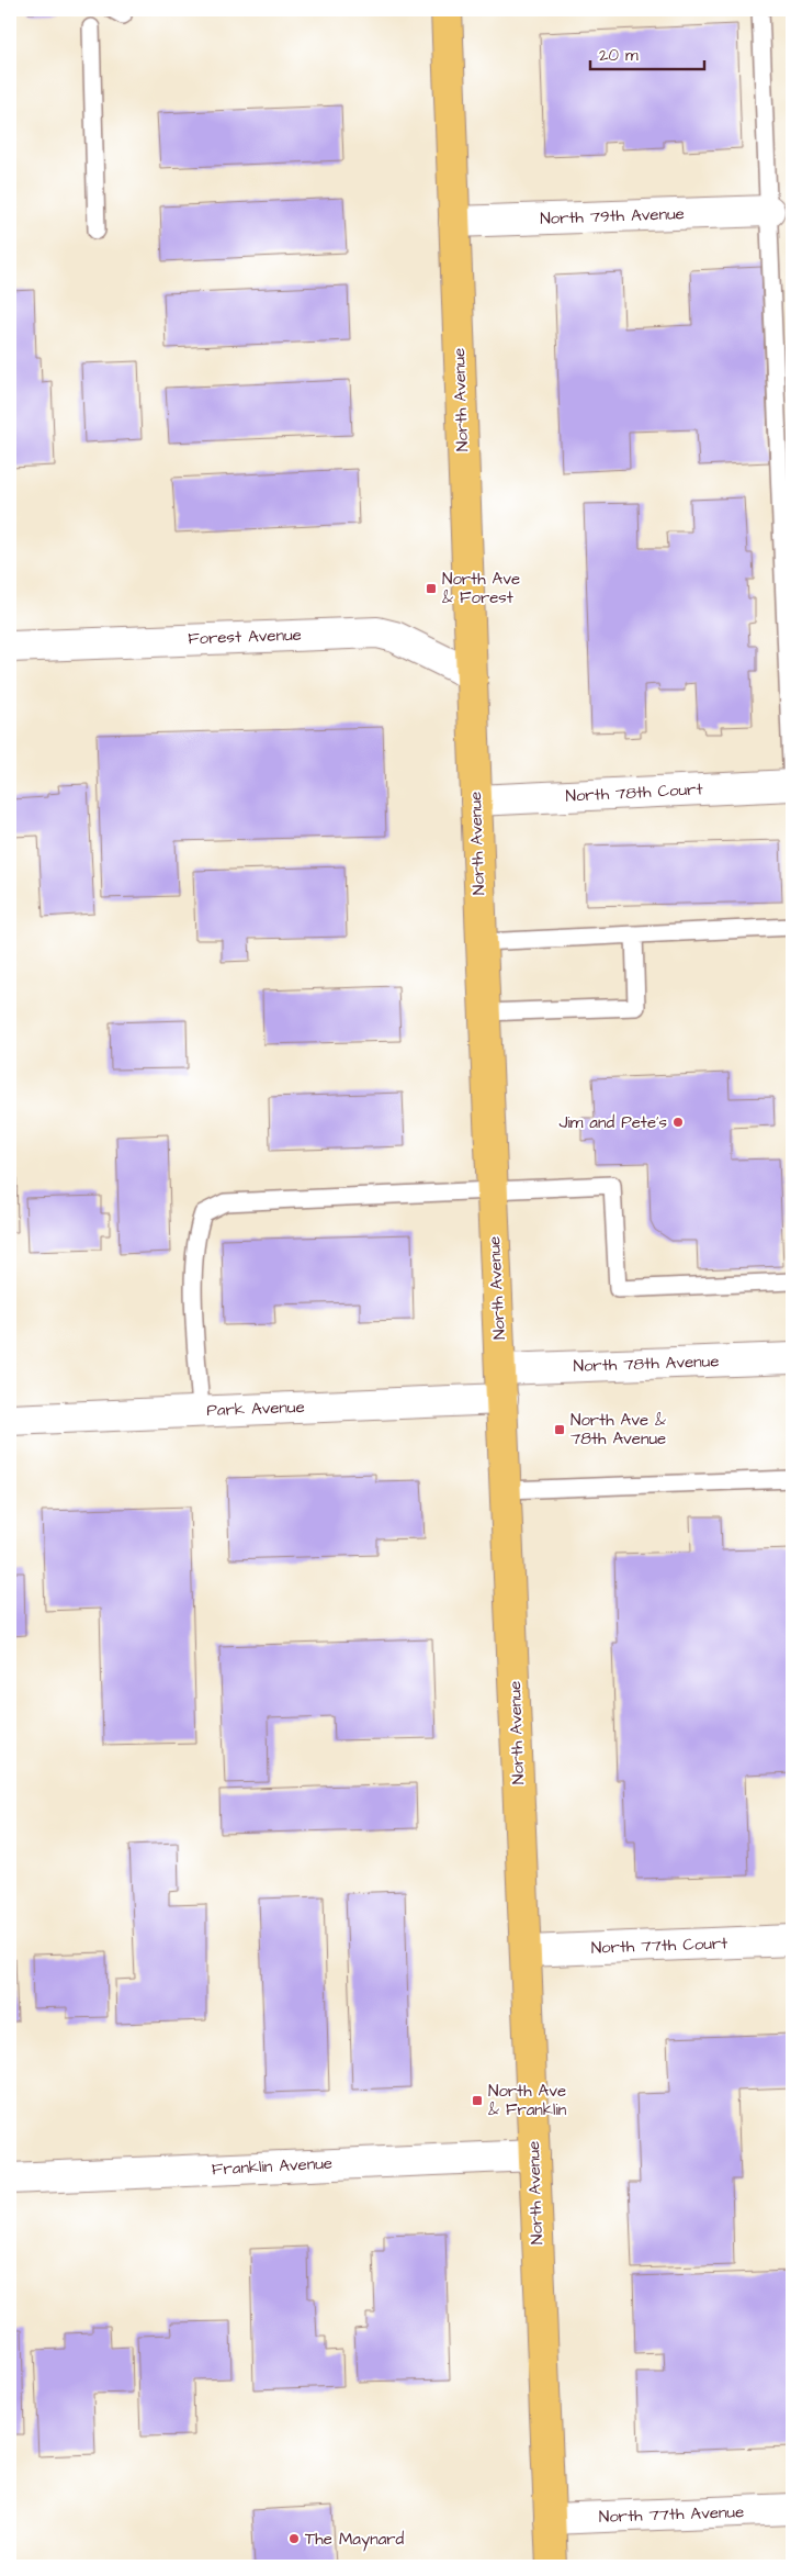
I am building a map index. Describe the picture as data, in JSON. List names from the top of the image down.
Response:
{
  "streets": {
    "main road": ["North Avenue"],
    "street": [
      "North 79th Avenue",
      "Forest Avenue",
      "North 78th Court",
      "North 78th Avenue",
      "Park Avenue",
      "North 77th Court",
      "Franklin Avenue",
      "North 77th Avenue"
    ]
  },
  "crossings": [
    ["North 79th Avenue", "North Avenue"],
    ["North Avenue", "Forest Avenue"],
    ["North Avenue", "North 78th Court"],
    ["North Avenue", "North 78th Avenue"],
    ["North Avenue", "Park Avenue"],
    ["North Avenue", "North 77th Court"],
    ["North Avenue", "Franklin Avenue"],
    ["North Avenue", "North 77th Avenue"],
    ["North 78th Avenue", "Park Avenue"]
  ],
  "places": {
    "transit": ["North Ave & Forest", "North Ave & 78th Avenue", "North Ave & Franklin"],
    "other": ["Jim and Pete's", "The Maynard"]
  },
  "scale_bar": "20 m"
}
